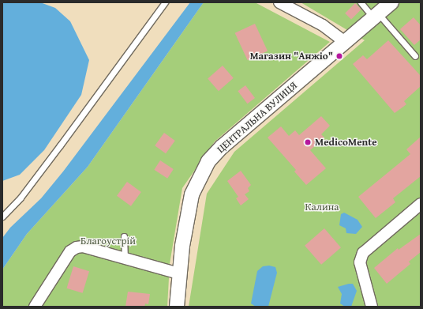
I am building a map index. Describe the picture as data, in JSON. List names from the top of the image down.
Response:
{
  "streets": {
    "street": ["ЦЕНТРАЛЬНА ВУЛИЦЯ"]
  },
  "parks": ["Калина", "Благоустрій"],
  "places": ["Магазин \"Анжіо\"", "MedicoMente"]
}
